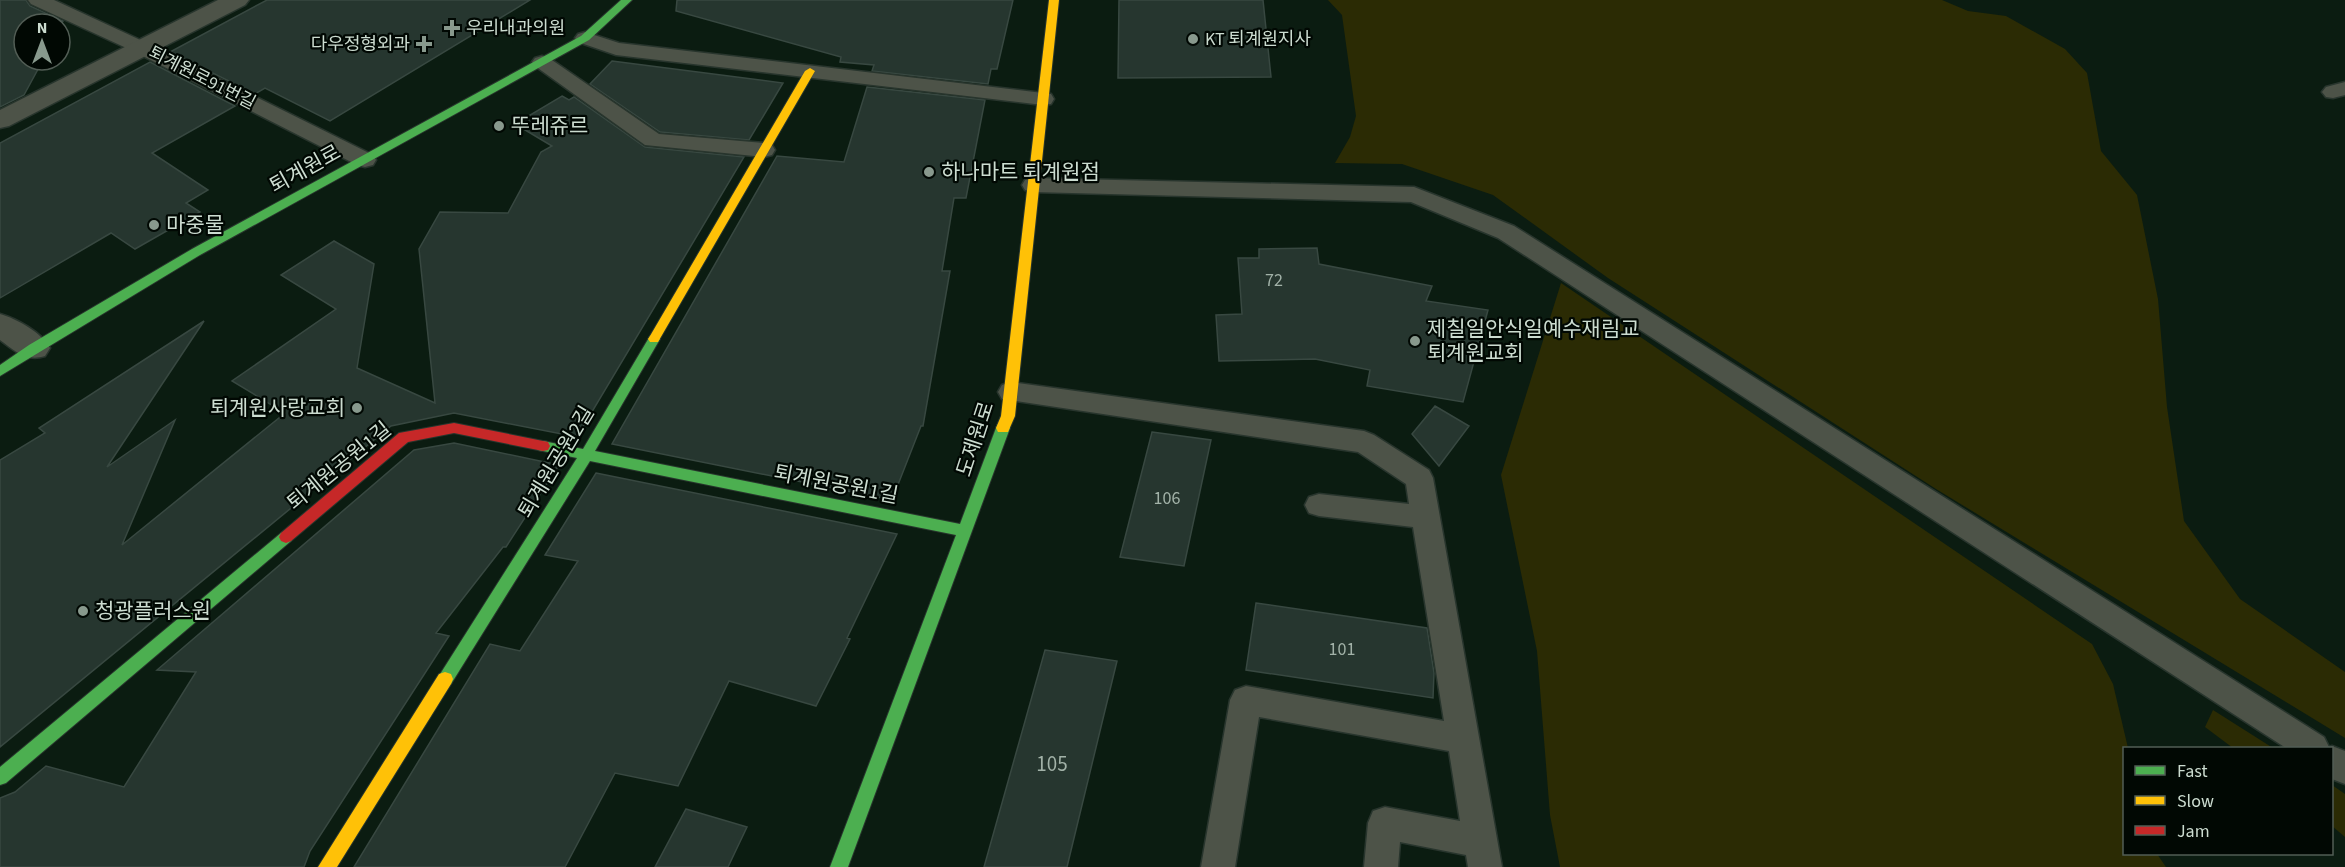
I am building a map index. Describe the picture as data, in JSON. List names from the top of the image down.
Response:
{
  "streets": {
    "street": [
      "퇴계원로",
      "도제원로",
      "퇴계원공원2길",
      "퇴계원공원1길"
    ],
    "lane": ["퇴계원로91번길"]
  },
  "crossings": [
    ["퇴계원로91번길", "퇴계원로"],
    ["도제원로", "퇴계원공원1길"],
    ["퇴계원공원2길", "퇴계원공원1길"]
  ],
  "places": {
    "health": ["우리내과의원", "다우정형외과"],
    "other": [
      "KT 퇴계원지사",
      "뚜레쥬르",
      "하나마트 퇴계원점",
      "마중물",
      "제칠일안식일예수재림교 퇴계원교회",
      "퇴계원사랑교회",
      "청광플러스원"
    ]
  },
  "house_numbers": [
    "72",
    "106",
    "101",
    "105"
  ],
  "legend": ["Fast", "Slow", "Jam"],
  "north": "top"
}
